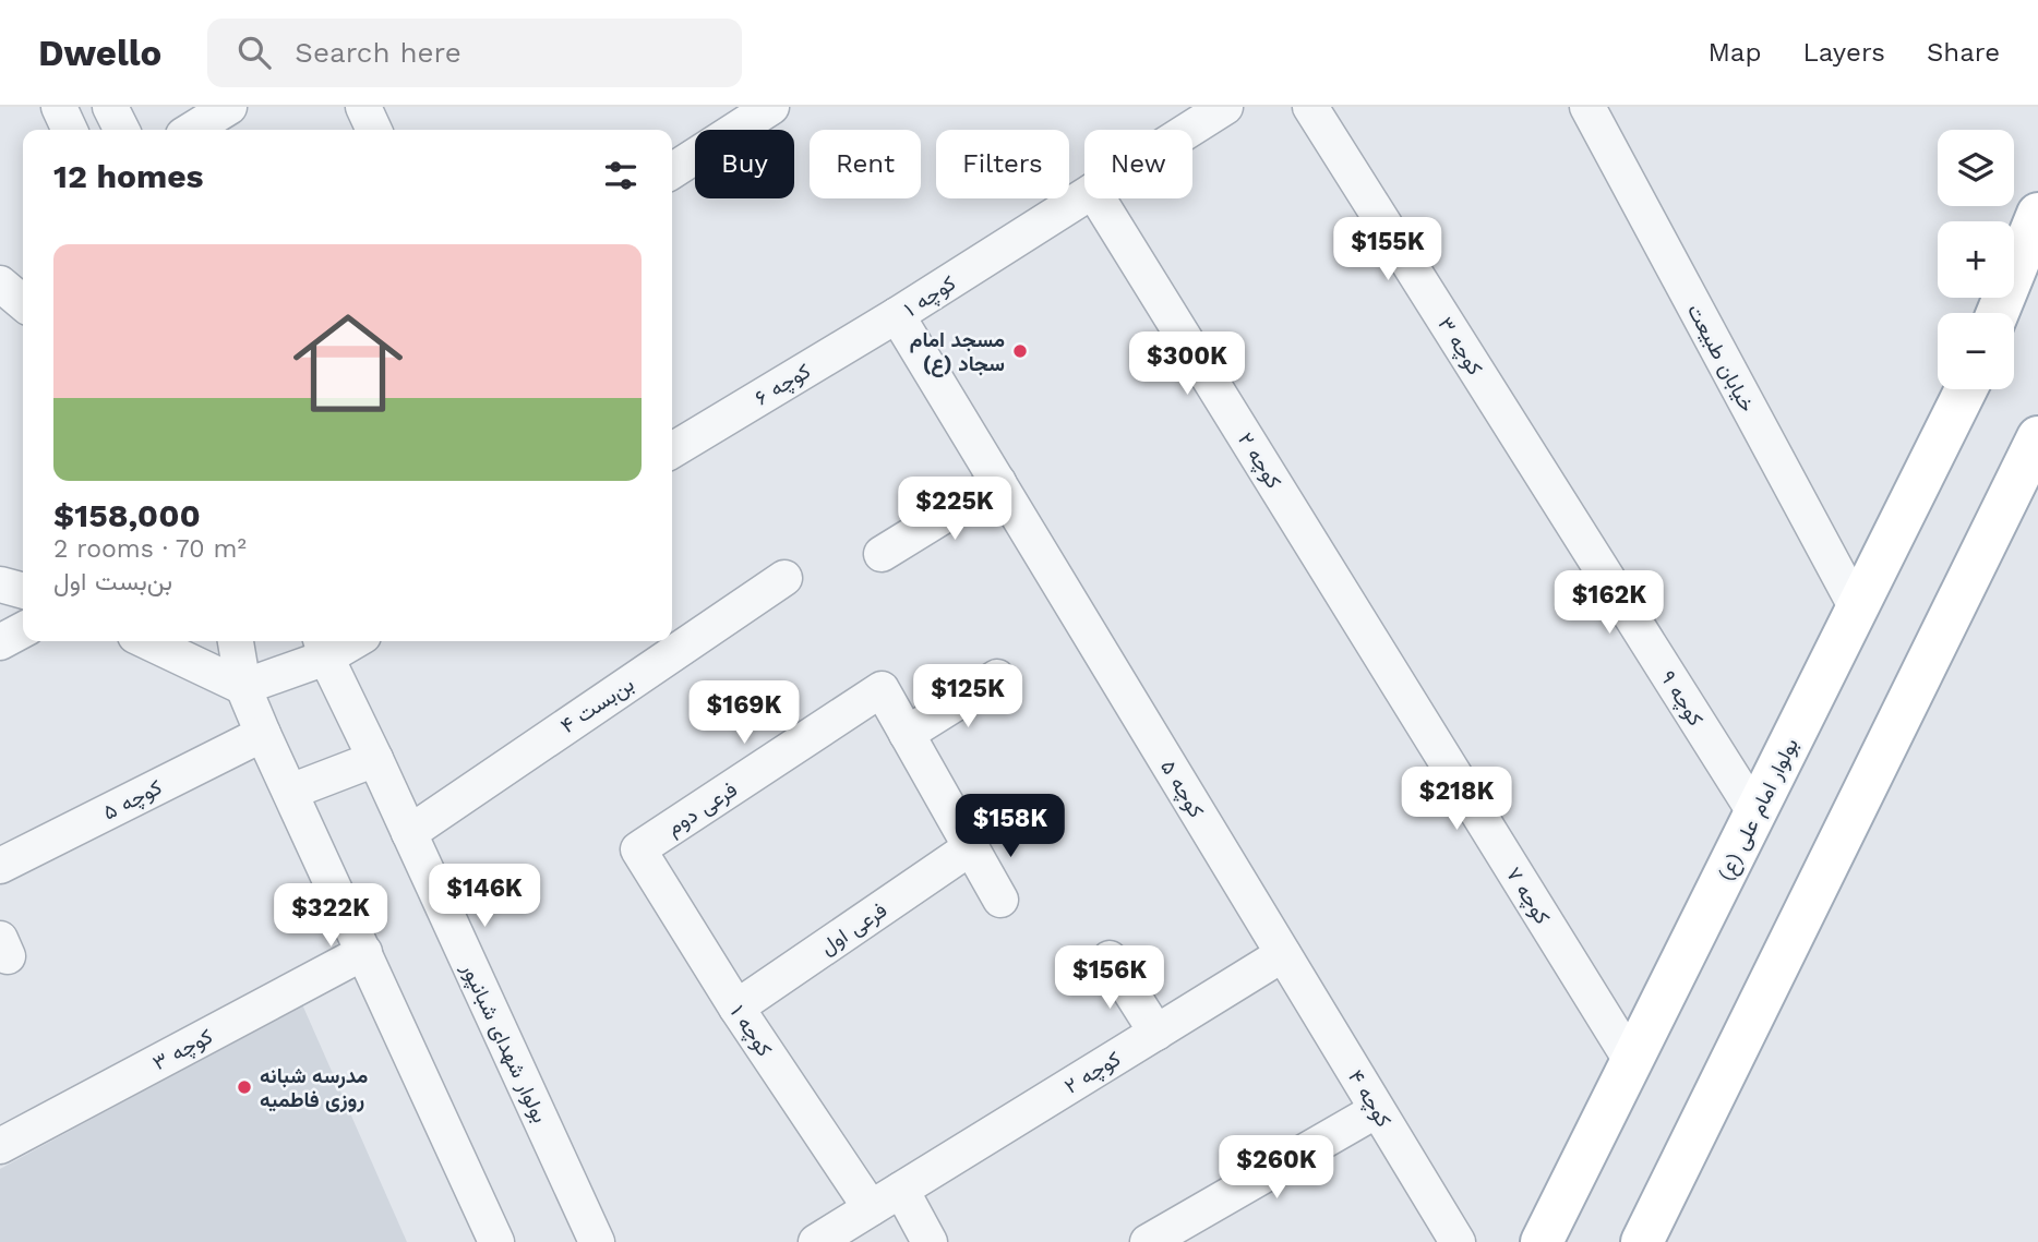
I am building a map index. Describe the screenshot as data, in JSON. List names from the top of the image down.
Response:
{
  "streets": {
    "main road": ["بولوار امام علی (ع)"],
    "street": [
      "کوچه ۱",
      "کوچه ۳",
      "خیابان طبیعت",
      "کوچه ۶",
      "کوچه ۲",
      "کوچه ۹",
      "بن‌بست ۴",
      "کوچه ۵",
      "فرعی دوم",
      "کوچه ۷",
      "فرعی اول",
      "بولوار شهدای شبانپور",
      "کوچه ۴"
    ]
  },
  "crossings": [
    ["کوچه ۱", "کوچه ۶"],
    ["کوچه ۱", "کوچه ۲"],
    ["کوچه ۱", "کوچه ۵"],
    ["کوچه ۱", "فرعی دوم"],
    ["کوچه ۱", "فرعی اول"],
    ["کوچه ۳", "کوچه ۹"],
    ["خیابان طبیعت", "بولوار امام علی (ع)"],
    ["کوچه ۲", "کوچه ۵"],
    ["کوچه ۲", "کوچه ۷"],
    ["کوچه ۲", "کوچه ۴"],
    ["کوچه ۹", "بولوار امام علی (ع)"],
    ["بن‌بست ۴", "بولوار شهدای شبانپور"],
    ["کوچه ۵", "کوچه ۴"],
    ["فرعی دوم", "فرعی اول"],
    ["بولوار امام علی (ع)", "کوچه ۷"]
  ],
  "places": ["مسجد امام سجاد (ع)", "مدرسه شبانه روزی فاطمیه"],
  "page": {
    "header": "Dwello",
    "search": "Search here",
    "nav": ["Map", "Layers", "Share"],
    "map_buttons": ["+", "−"],
    "chip": [
      "Buy",
      "Rent",
      "Filters",
      "New"
    ],
    "heading": "12 homes",
    "price": [
      "$155K",
      "$300K",
      "$225K",
      "$162K",
      "$125K",
      "$169K",
      "$218K",
      "$158K",
      "$146K",
      "$322K",
      "$156K",
      "$260K"
    ],
    "list": [
      {
        "name": "$158,000",
        "note": "2 rooms · 70 m² · بن‌بست اول"
      }
    ]
  }
}
